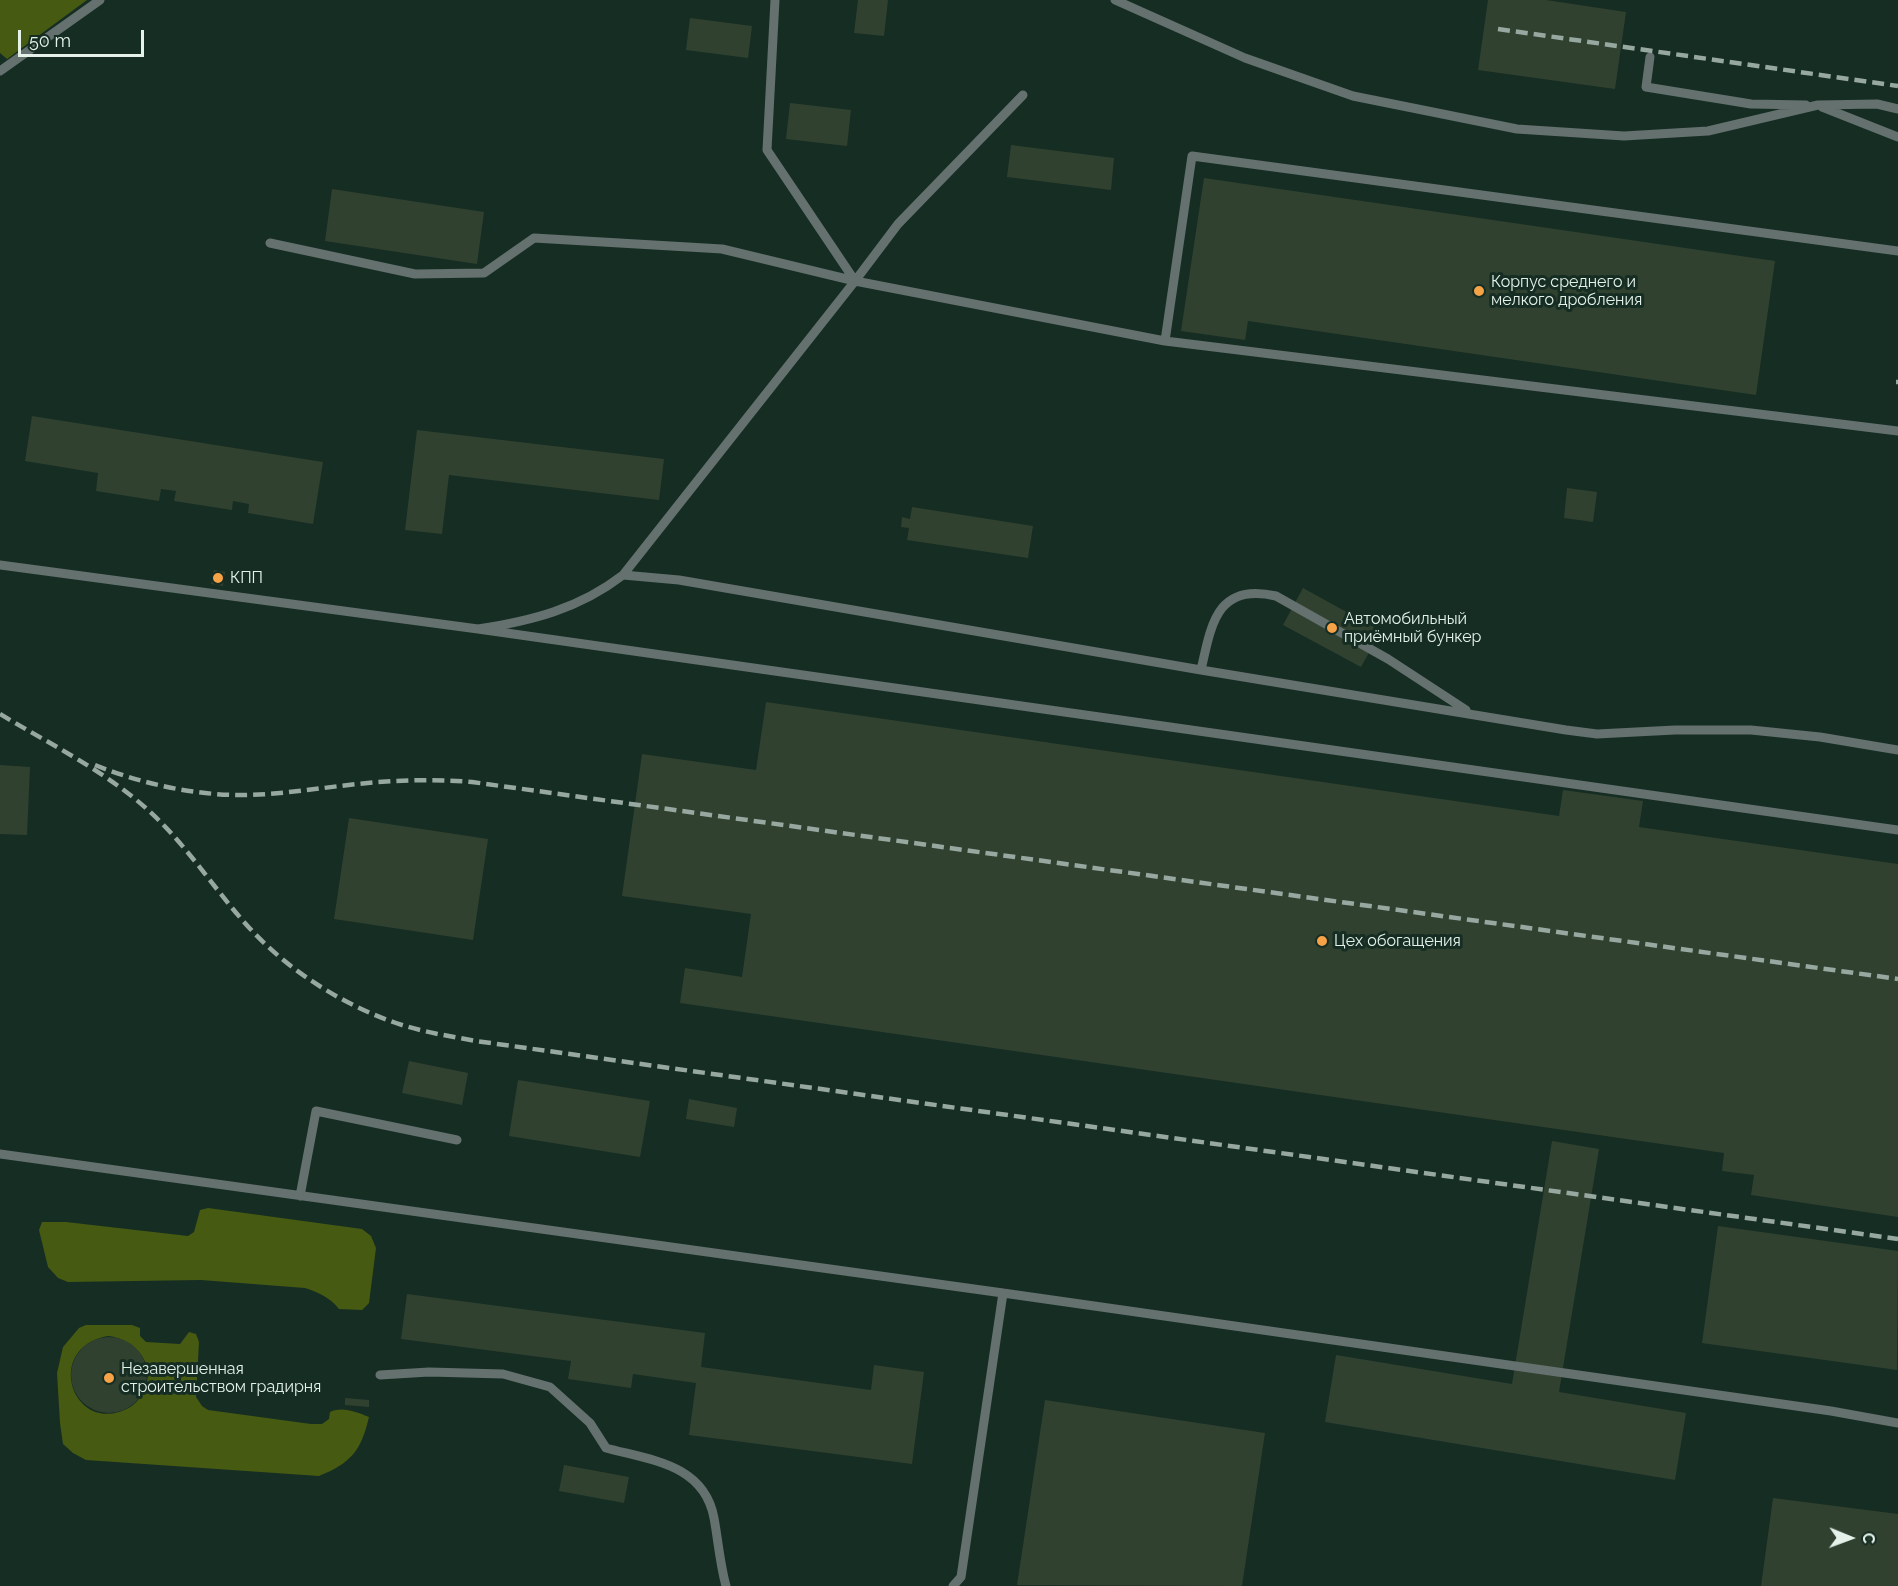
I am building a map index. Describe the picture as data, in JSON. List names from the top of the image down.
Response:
{
  "places": [
    "Корпус среднего и мелкого дробления",
    "КПП",
    "Автомобильный приёмный бункер",
    "Цех обогащения",
    "Незавершенная строительством градирня"
  ],
  "scale_bar": "50 m",
  "north": "right"
}
